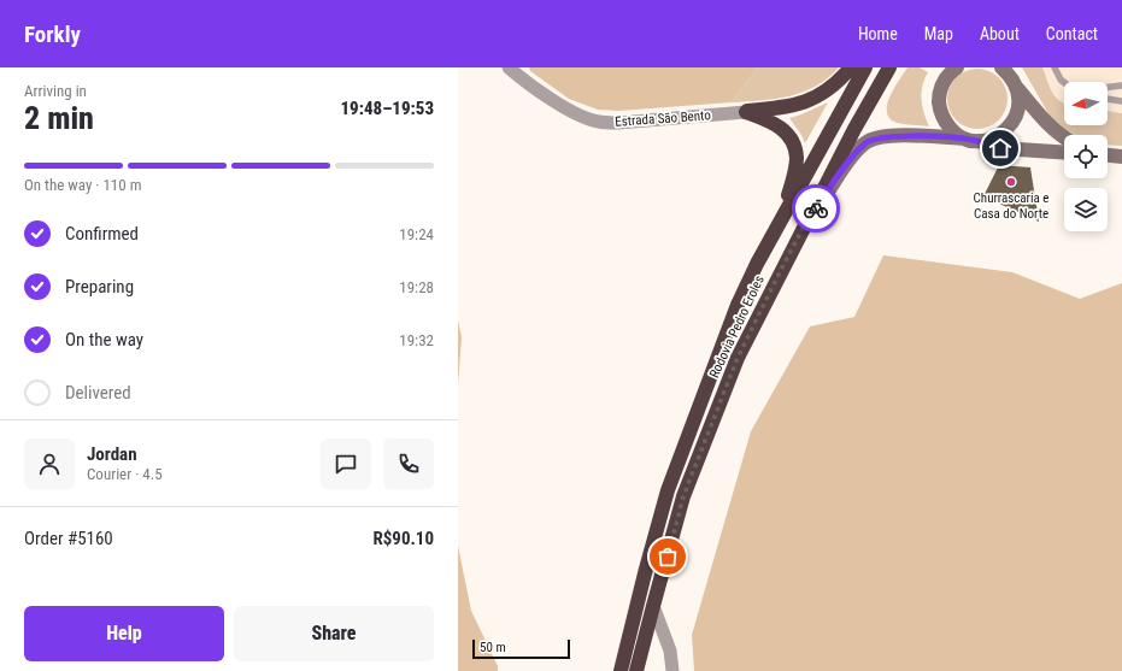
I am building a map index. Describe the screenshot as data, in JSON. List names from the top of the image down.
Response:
{
  "streets": {
    "highway": ["Rodovia Pedro Eroles"],
    "street": ["Estrada São Bento"]
  },
  "places": ["Churrascaria e Casa do Norte"],
  "scale_bar": "50 m",
  "north": "left",
  "page": {
    "header": "Forkly",
    "nav": [
      "Home",
      "Map",
      "About",
      "Contact"
    ],
    "heading": ["2 min", "Arriving in", "19:48–19:53"],
    "panel": [
      "Jordan",
      "Courier · 4.5",
      "Order #5160",
      "R$90.10"
    ],
    "bar": "On the way · 110 m",
    "list": [
      ["Confirmed", "19:24"],
      ["Preparing", "19:28"],
      ["On the way", "19:32"],
      "Delivered"
    ],
    "buttons": ["Help", "Share"],
    "scale": "50 m"
  }
}
